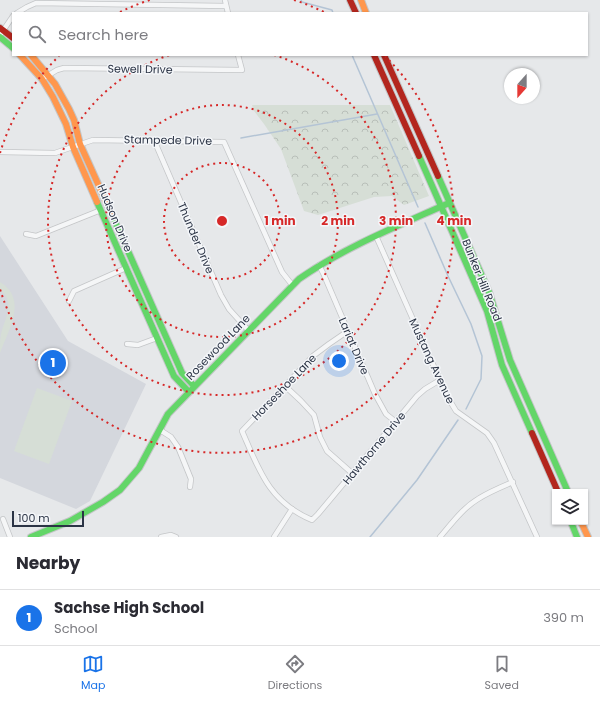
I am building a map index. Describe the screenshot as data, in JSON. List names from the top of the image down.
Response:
{
  "streets": {
    "street": [
      "Sewell Drive",
      "Stampede Drive",
      "Hudson Drive",
      "Thunder Drive",
      "Bunker Hill Road",
      "Lariat Drive",
      "Rosewood Lane",
      "Mustang Avenue",
      "Horseshoe Lane",
      "Hawthorne Drive"
    ]
  },
  "crossings": [
    ["Sewell Drive", "Hudson Drive"],
    ["Stampede Drive", "Hudson Drive"],
    ["Stampede Drive", "Thunder Drive"],
    ["Stampede Drive", "Rosewood Lane"],
    ["Hudson Drive", "Rosewood Lane"],
    ["Thunder Drive", "Rosewood Lane"],
    ["Bunker Hill Road", "Rosewood Lane"],
    ["Lariat Drive", "Rosewood Lane"],
    ["Lariat Drive", "Horseshoe Lane"],
    ["Lariat Drive", "Hawthorne Drive"],
    ["Rosewood Lane", "Mustang Avenue"],
    ["Mustang Avenue", "Hawthorne Drive"],
    ["Horseshoe Lane", "Hawthorne Drive"]
  ],
  "scale_bar": "100 m",
  "north": "bottom",
  "page": {
    "search": "Search here",
    "pins": "1",
    "scale": "100 m",
    "heading": "Nearby",
    "list": [
      {
        "mark": "1",
        "name": "Sachse High School",
        "note": "School",
        "value": "390 m"
      }
    ],
    "nav": ["Map", "Directions", "Saved"]
  },
  "rings": [
    "1 min",
    "2 min",
    "3 min",
    "4 min"
  ]
}
